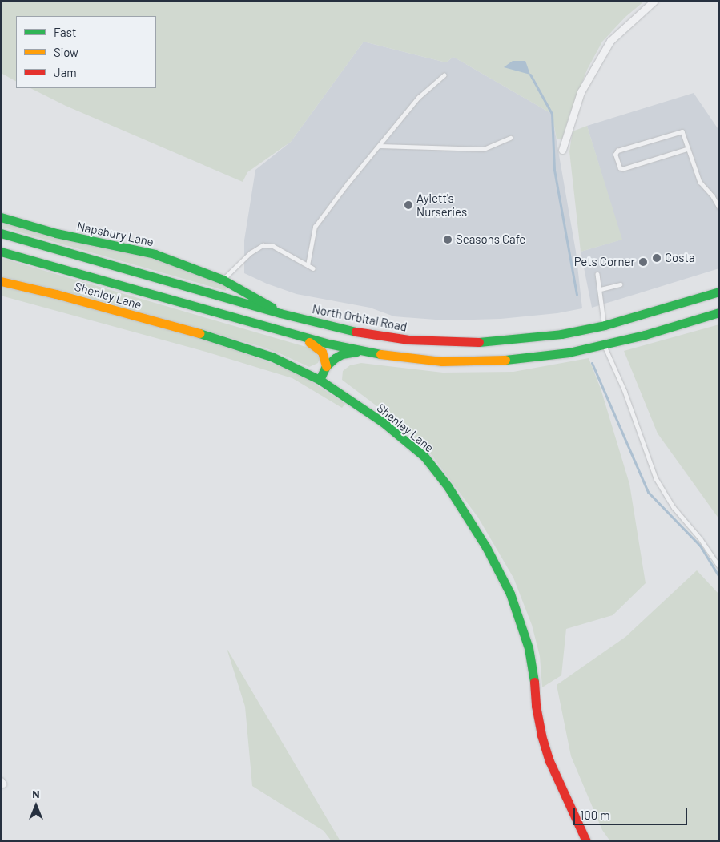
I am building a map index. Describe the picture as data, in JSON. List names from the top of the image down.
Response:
{
  "streets": {
    "main road": ["Napsbury Lane", "Shenley Lane", "North Orbital Road"]
  },
  "crossings": [
    ["Napsbury Lane", "North Orbital Road"]
  ],
  "places": [
    "Aylett's Nurseries",
    "Seasons Cafe",
    "Costa",
    "Pets Corner"
  ],
  "legend": ["Fast", "Slow", "Jam"],
  "scale_bar": "100 m",
  "north": "top"
}
